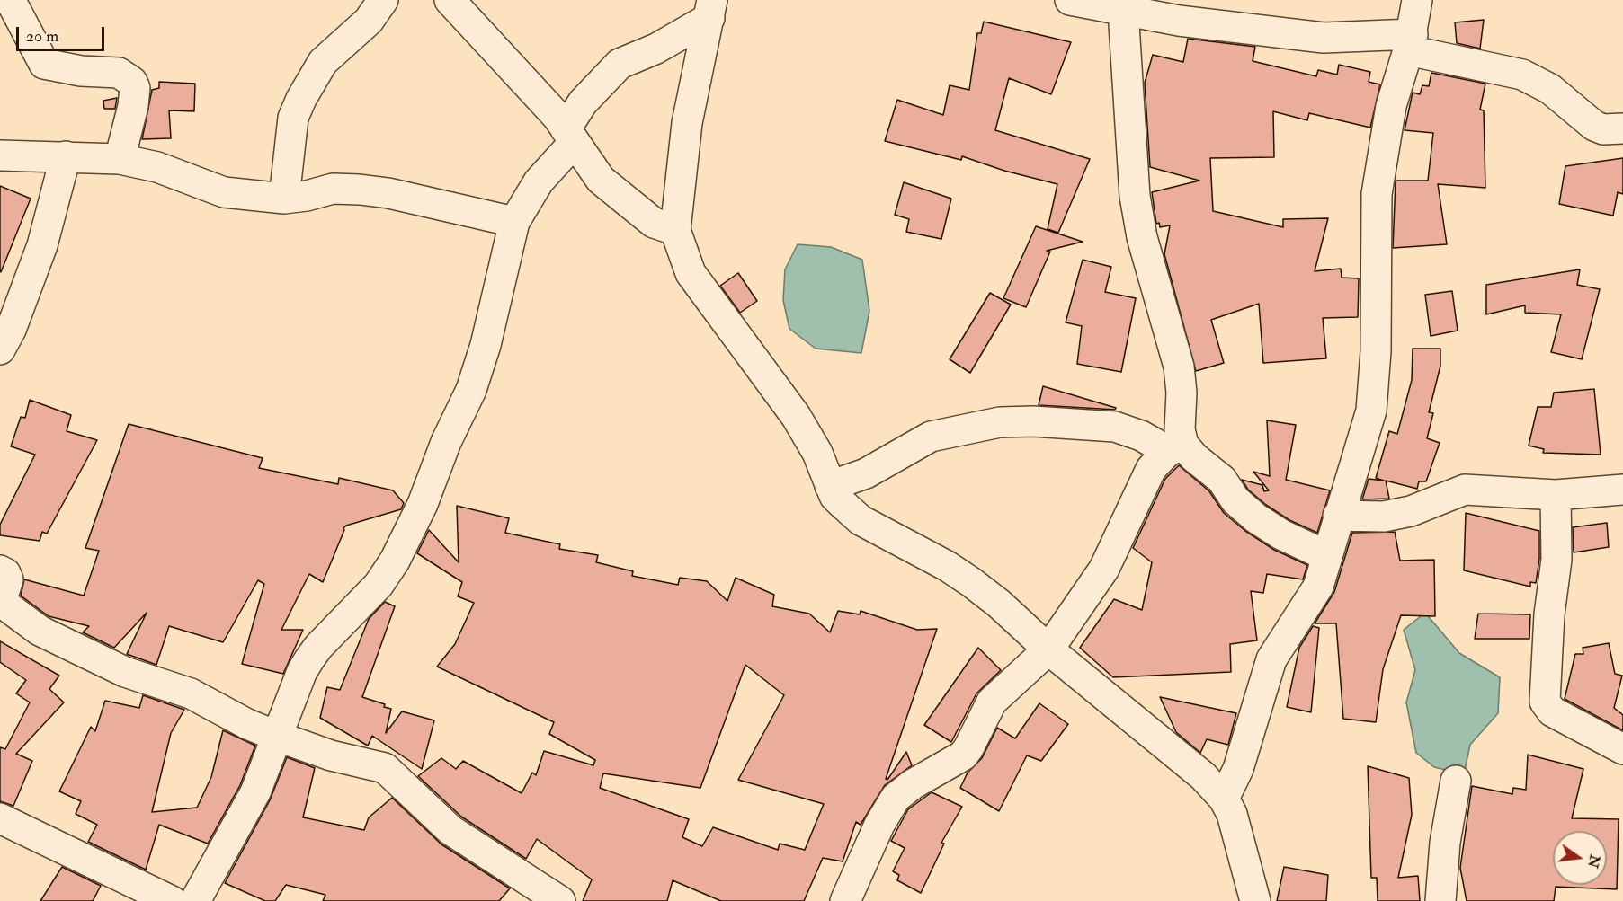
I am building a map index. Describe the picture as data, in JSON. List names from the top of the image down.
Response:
{
  "scale_bar": "20 m",
  "north": "right"
}
